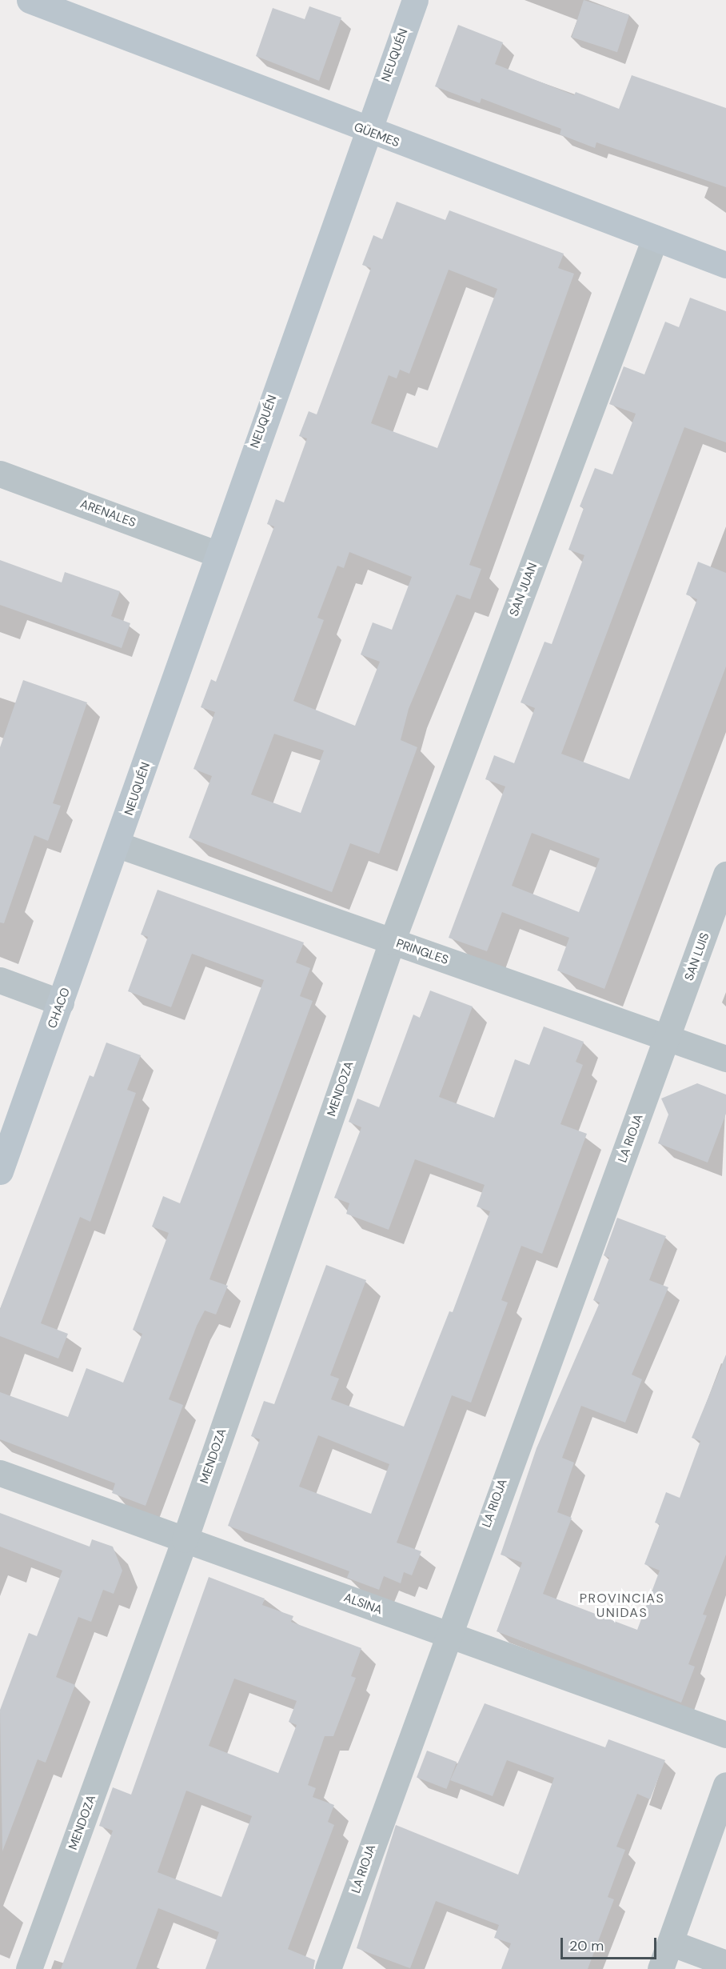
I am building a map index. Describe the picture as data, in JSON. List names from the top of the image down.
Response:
{
  "streets": {
    "main road": ["NEUQUÉN", "GÜEMES", "CHACO"],
    "street": [
      "ARENALES",
      "SAN JUAN",
      "PRINGLES",
      "SAN LUIS",
      "MENDOZA",
      "LA RIOJA",
      "ALSINA"
    ]
  },
  "crossings": [
    ["NEUQUÉN", "GÜEMES"],
    ["NEUQUÉN", "ARENALES"],
    ["NEUQUÉN", "PRINGLES"],
    ["NEUQUÉN", "CHACO"],
    ["GÜEMES", "SAN JUAN"],
    ["SAN JUAN", "PRINGLES"],
    ["SAN JUAN", "MENDOZA"],
    ["PRINGLES", "SAN LUIS"],
    ["PRINGLES", "CHACO"],
    ["PRINGLES", "MENDOZA"],
    ["PRINGLES", "LA RIOJA"],
    ["SAN LUIS", "LA RIOJA"],
    ["MENDOZA", "ALSINA"],
    ["LA RIOJA", "ALSINA"]
  ],
  "districts": ["PROVINCIAS UNIDAS"],
  "scale_bar": "20 m"
}
